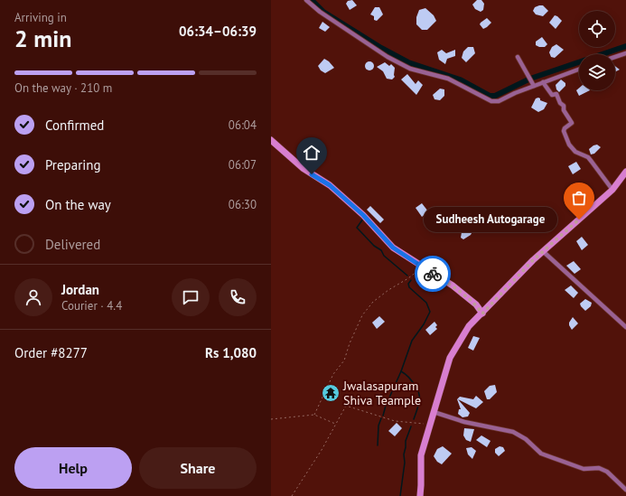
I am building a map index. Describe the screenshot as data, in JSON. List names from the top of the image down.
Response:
{
  "places": {
    "other": ["Sudheesh Autogarage"],
    "temple": ["Jwalasapuram Shiva Teample"]
  },
  "page": {
    "heading": ["2 min", "Arriving in", "06:34–06:39"],
    "panel": [
      "Jordan",
      "Courier · 4.4",
      "Order #8277",
      "Rs 1,080"
    ],
    "bar": "On the way · 210 m",
    "list": [
      ["Confirmed", "06:04"],
      ["Preparing", "06:07"],
      ["On the way", "06:30"],
      "Delivered"
    ],
    "bubble": "Sudheesh Autogarage",
    "buttons": ["Help", "Share"]
  }
}
